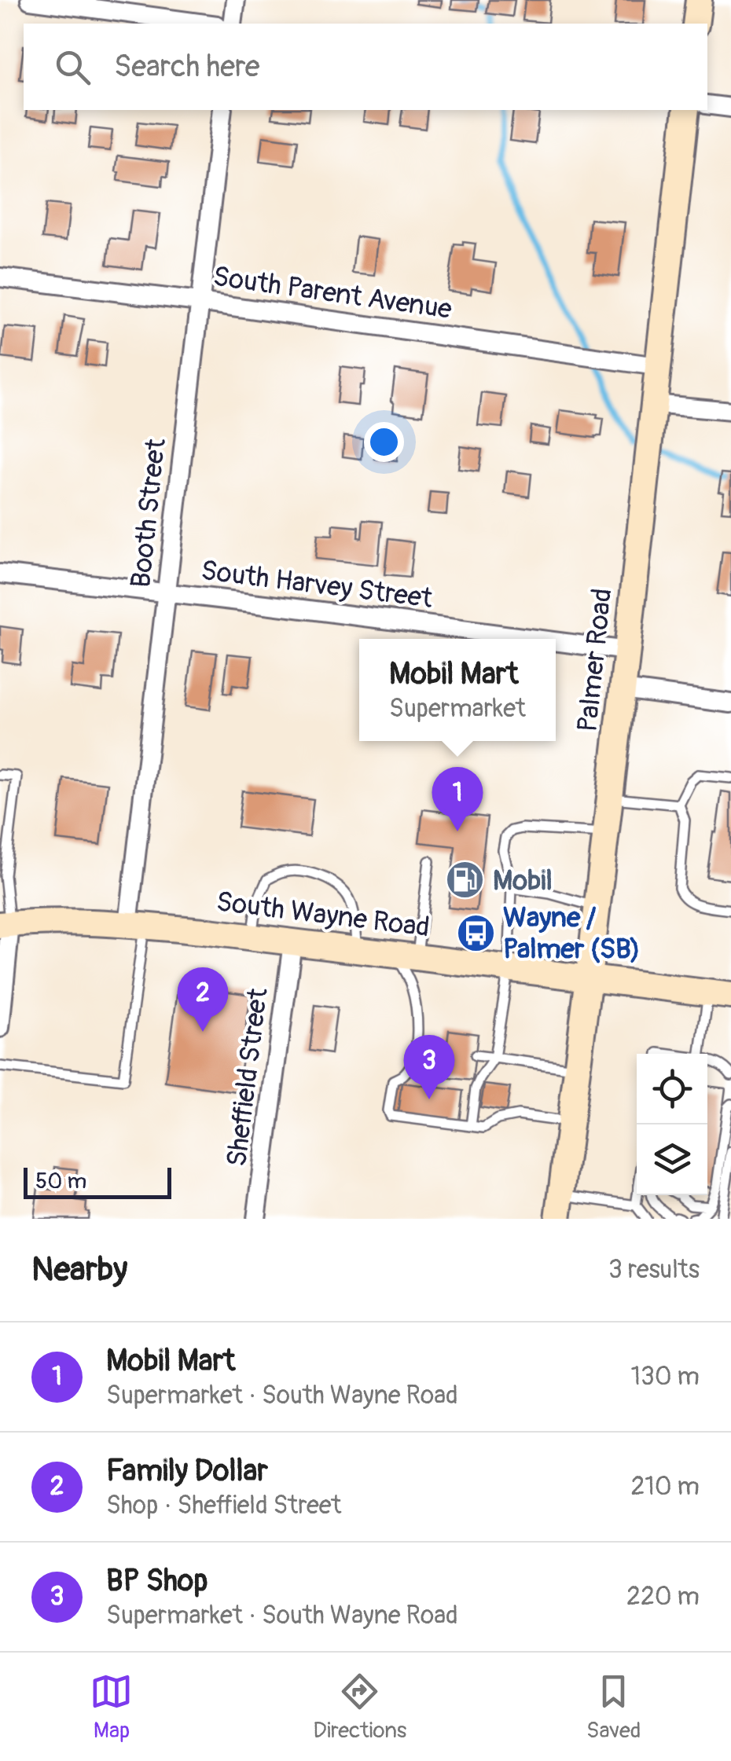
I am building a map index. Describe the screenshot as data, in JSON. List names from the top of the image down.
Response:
{
  "streets": {
    "street": [
      "South Parent Avenue",
      "Booth Street",
      "South Harvey Street",
      "Palmer Road",
      "South Wayne Road",
      "Sheffield Street"
    ]
  },
  "crossings": [
    ["South Parent Avenue", "Booth Street"],
    ["South Parent Avenue", "Palmer Road"],
    ["Booth Street", "South Harvey Street"],
    ["Booth Street", "South Wayne Road"],
    ["South Harvey Street", "Palmer Road"],
    ["Palmer Road", "South Wayne Road"],
    ["South Wayne Road", "Sheffield Street"]
  ],
  "places": {
    "fuel station": ["Mobil"],
    "bus stop": ["Wayne / Palmer (SB)"]
  },
  "scale_bar": "50 m",
  "page": {
    "search": "Search here",
    "popup": ["Mobil Mart", "Supermarket"],
    "pins": ["1", "2", "3"],
    "scale": "50 m",
    "heading": ["Nearby", "3 results"],
    "list": [
      {
        "mark": "1",
        "name": "Mobil Mart",
        "note": "Supermarket · South Wayne Road",
        "value": "130 m"
      },
      {
        "mark": "2",
        "name": "Family Dollar",
        "note": "Shop · Sheffield Street",
        "value": "210 m"
      },
      {
        "mark": "3",
        "name": "BP Shop",
        "note": "Supermarket · South Wayne Road",
        "value": "220 m"
      }
    ],
    "nav": ["Map", "Directions", "Saved"]
  }
}
